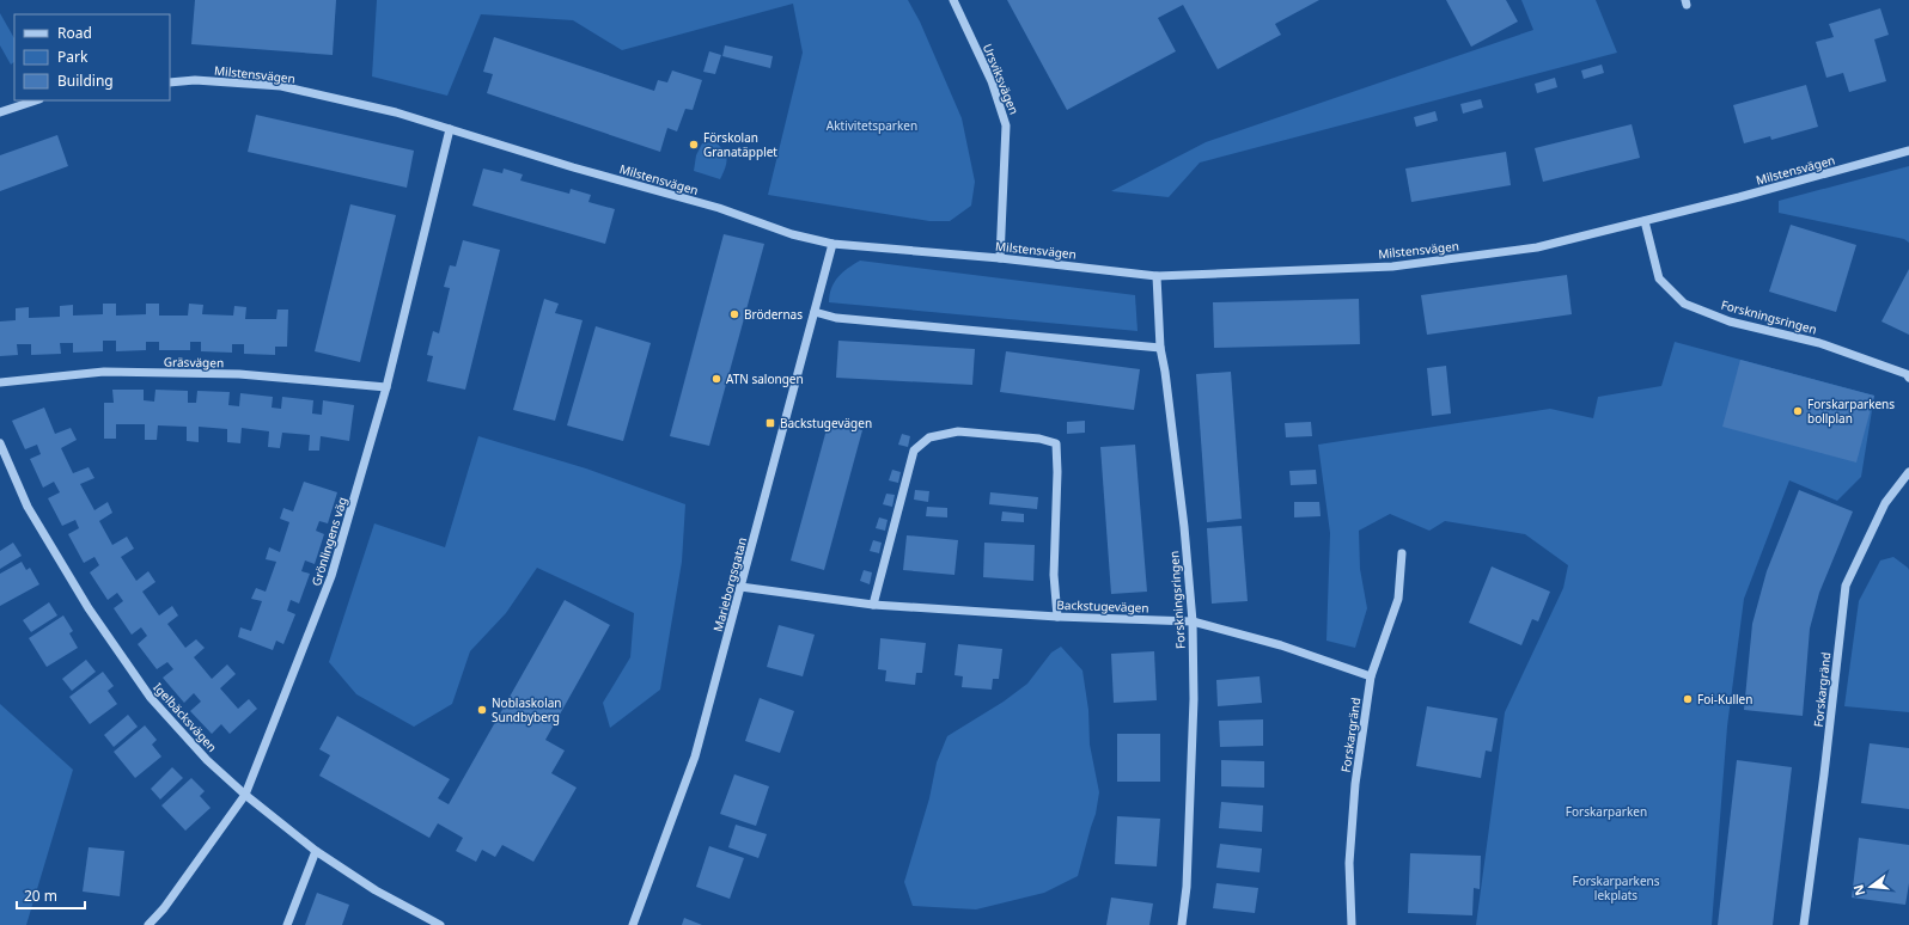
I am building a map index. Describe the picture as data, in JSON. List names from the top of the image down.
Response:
{
  "streets": {
    "street": [
      "Milstensvägen",
      "Ursviksvägen",
      "Forskningsringen",
      "Gräsvägen",
      "Grönlingens väg",
      "Marieborgsgatan",
      "Backstugevägen",
      "Forskargränd",
      "Igelbäcksvägen"
    ]
  },
  "crossings": [
    ["Milstensvägen", "Ursviksvägen"],
    ["Milstensvägen", "Forskningsringen"],
    ["Milstensvägen", "Grönlingens väg"],
    ["Milstensvägen", "Marieborgsgatan"],
    ["Forskningsringen", "Backstugevägen"],
    ["Gräsvägen", "Grönlingens väg"],
    ["Grönlingens väg", "Igelbäcksvägen"],
    ["Marieborgsgatan", "Backstugevägen"],
    ["Backstugevägen", "Forskargränd"]
  ],
  "parks": ["Aktivitetsparken", "Forskarparken", "Forskarparkens lekplats"],
  "places": {
    "other": [
      "Förskolan Granatäpplet",
      "Brödernas",
      "ATN salongen",
      "Forskarparkens bollplan",
      "Foi-Kullen",
      "Noblaskolan Sundbyberg"
    ],
    "transit": ["Backstugevägen"]
  },
  "legend": ["Road", "Park", "Building"],
  "scale_bar": "20 m",
  "north": "left"
}
